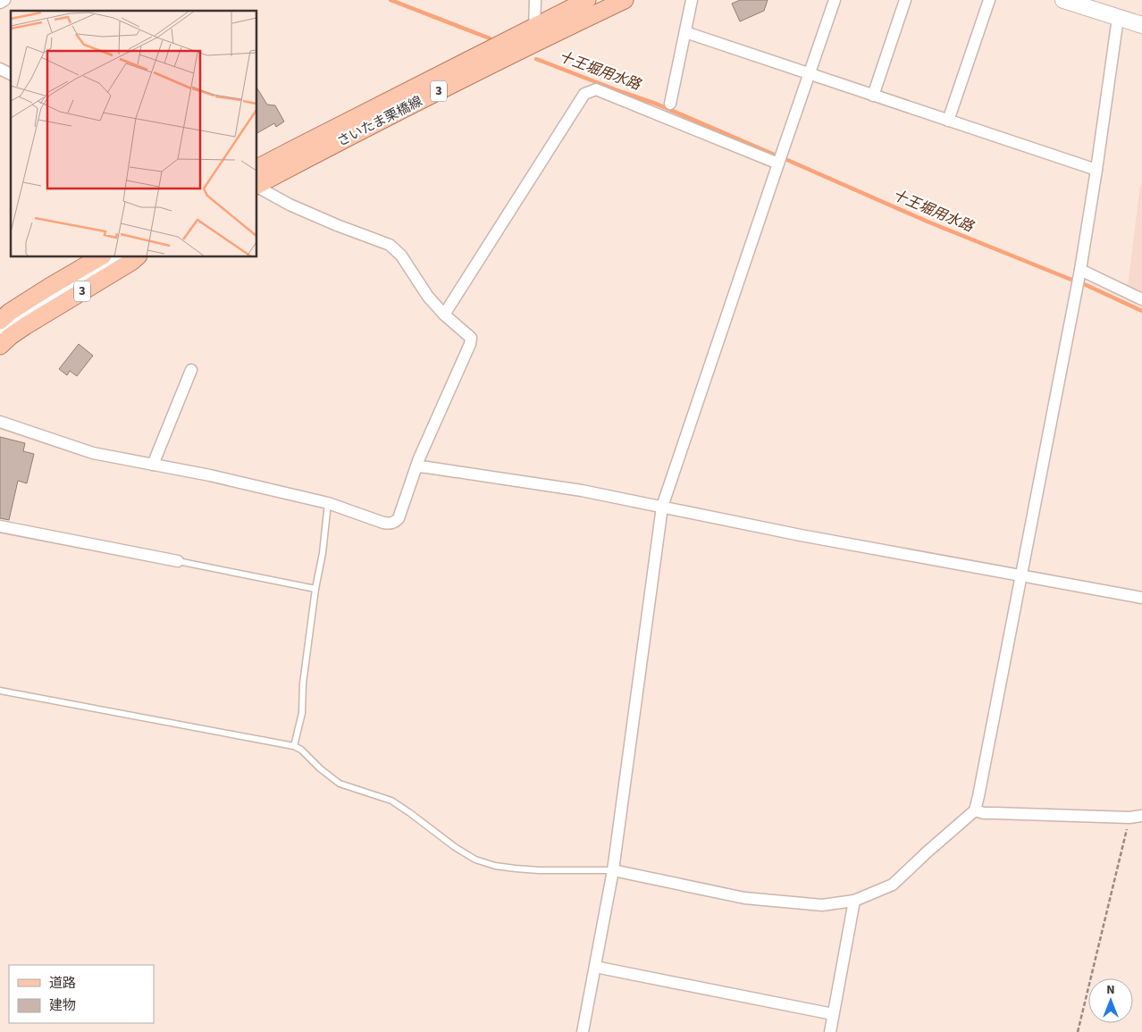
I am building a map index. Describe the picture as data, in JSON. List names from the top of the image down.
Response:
{
  "streets": {
    "main road": ["3", "さいたま栗橋線"]
  },
  "water": ["十王堀用水路"],
  "legend": ["道路", "建物"],
  "north": "top"
}
